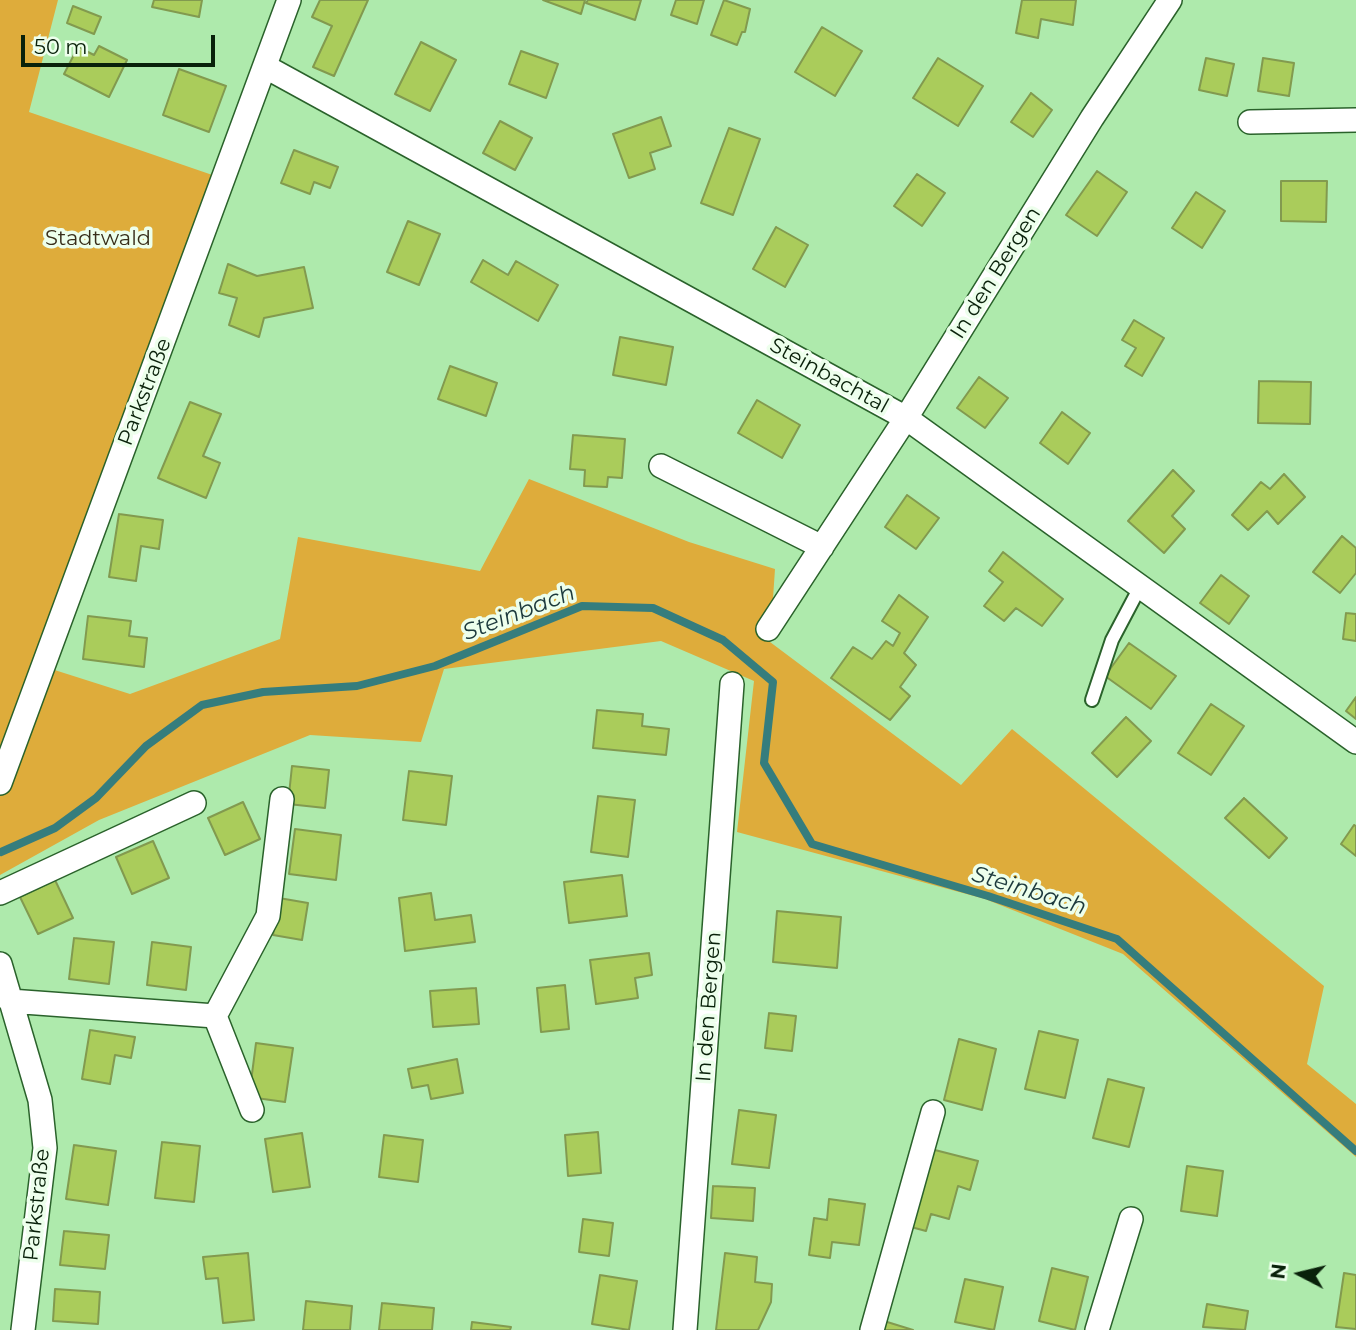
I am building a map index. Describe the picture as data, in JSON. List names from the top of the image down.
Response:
{
  "streets": {
    "street": ["In den Bergen", "Steinbachtal", "Parkstraße"]
  },
  "crossings": [
    ["In den Bergen", "Steinbachtal"],
    ["Steinbachtal", "Parkstraße"]
  ],
  "water": ["Steinbach"],
  "parks": ["Stadtwald"],
  "scale_bar": "50 m",
  "north": "left"
}
